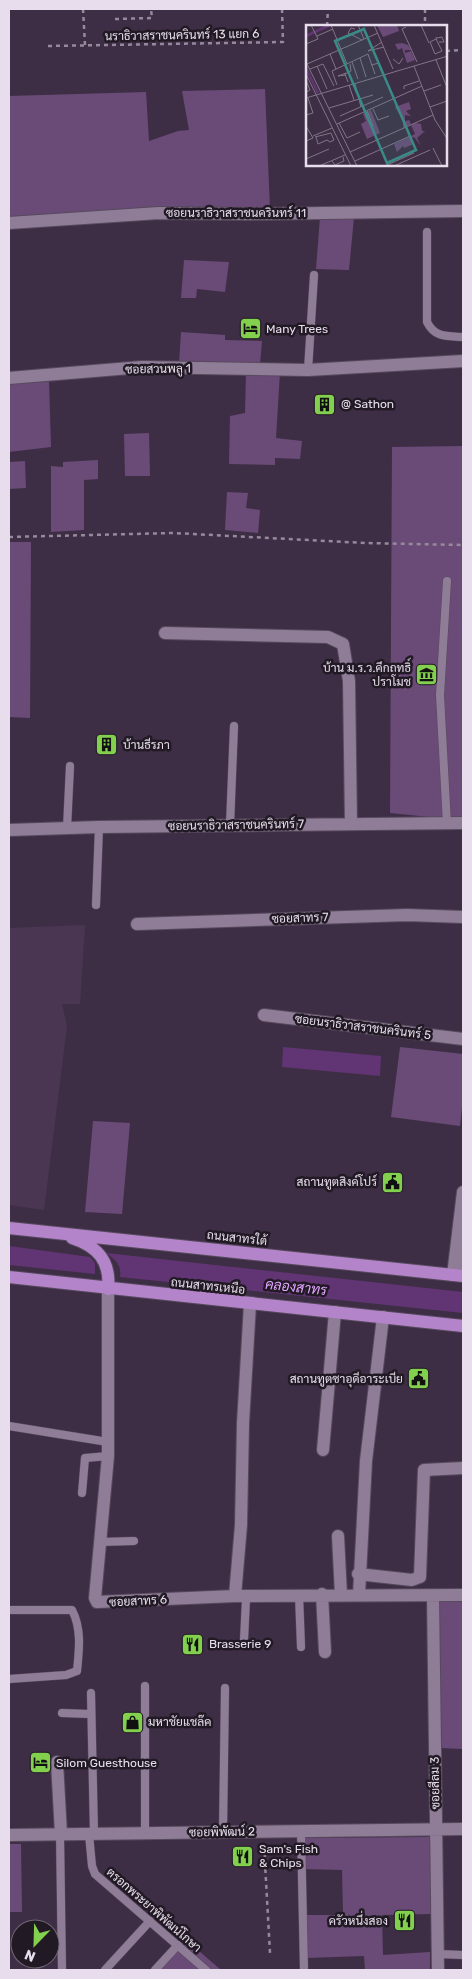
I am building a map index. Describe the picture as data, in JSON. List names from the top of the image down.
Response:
{
  "streets": {
    "main road": ["ถนนสาทรใต้", "ถนนสาทรเหนือ"],
    "street": [
      "ซอยนราธิวาสราชนครินทร์ 11",
      "ซอยสวนพลู 1",
      "ซอยนราธิวาสราชนครินทร์ 7",
      "ซอยสาทร 7",
      "ซอยนราธิวาสราชนครินทร์ 5",
      "ซอยสาทร 6",
      "ซอยสีลม 3",
      "ซอยพิพัฒน์ 2"
    ],
    "lane": ["ตรอกพระยาพิพัฒน์โกษา"],
    "path": ["นราธิวาสราชนครินทร์ 13 แยก 6"]
  },
  "crossings": [
    ["ถนนสาทรเหนือ", "ซอยสาทร 6"],
    ["ซอยสาทร 6", "ซอยสีลม 3"],
    ["ซอยสีลม 3", "ซอยพิพัฒน์ 2"],
    ["ซอยพิพัฒน์ 2", "ตรอกพระยาพิพัฒน์โกษา"]
  ],
  "water": ["คลองสาทร"],
  "places": {
    "hotel": ["Many Trees", "Silom Guesthouse"],
    "building": ["@ Sathon", "บ้านธีรภา"],
    "museum": ["บ้าน ม.ร.ว.คึกฤทธิ์ ปราโมช"],
    "public building": ["สถานทูตสิงค์โปร์", "สถานทูตซาอุดีอาระเบีย"],
    "restaurant": ["Brasserie 9", "Sam's Fish & Chips", "ครัวหนึ่งสอง"],
    "shop": ["มหาชัยแชล๊ค"]
  },
  "north": "bottom left"
}
